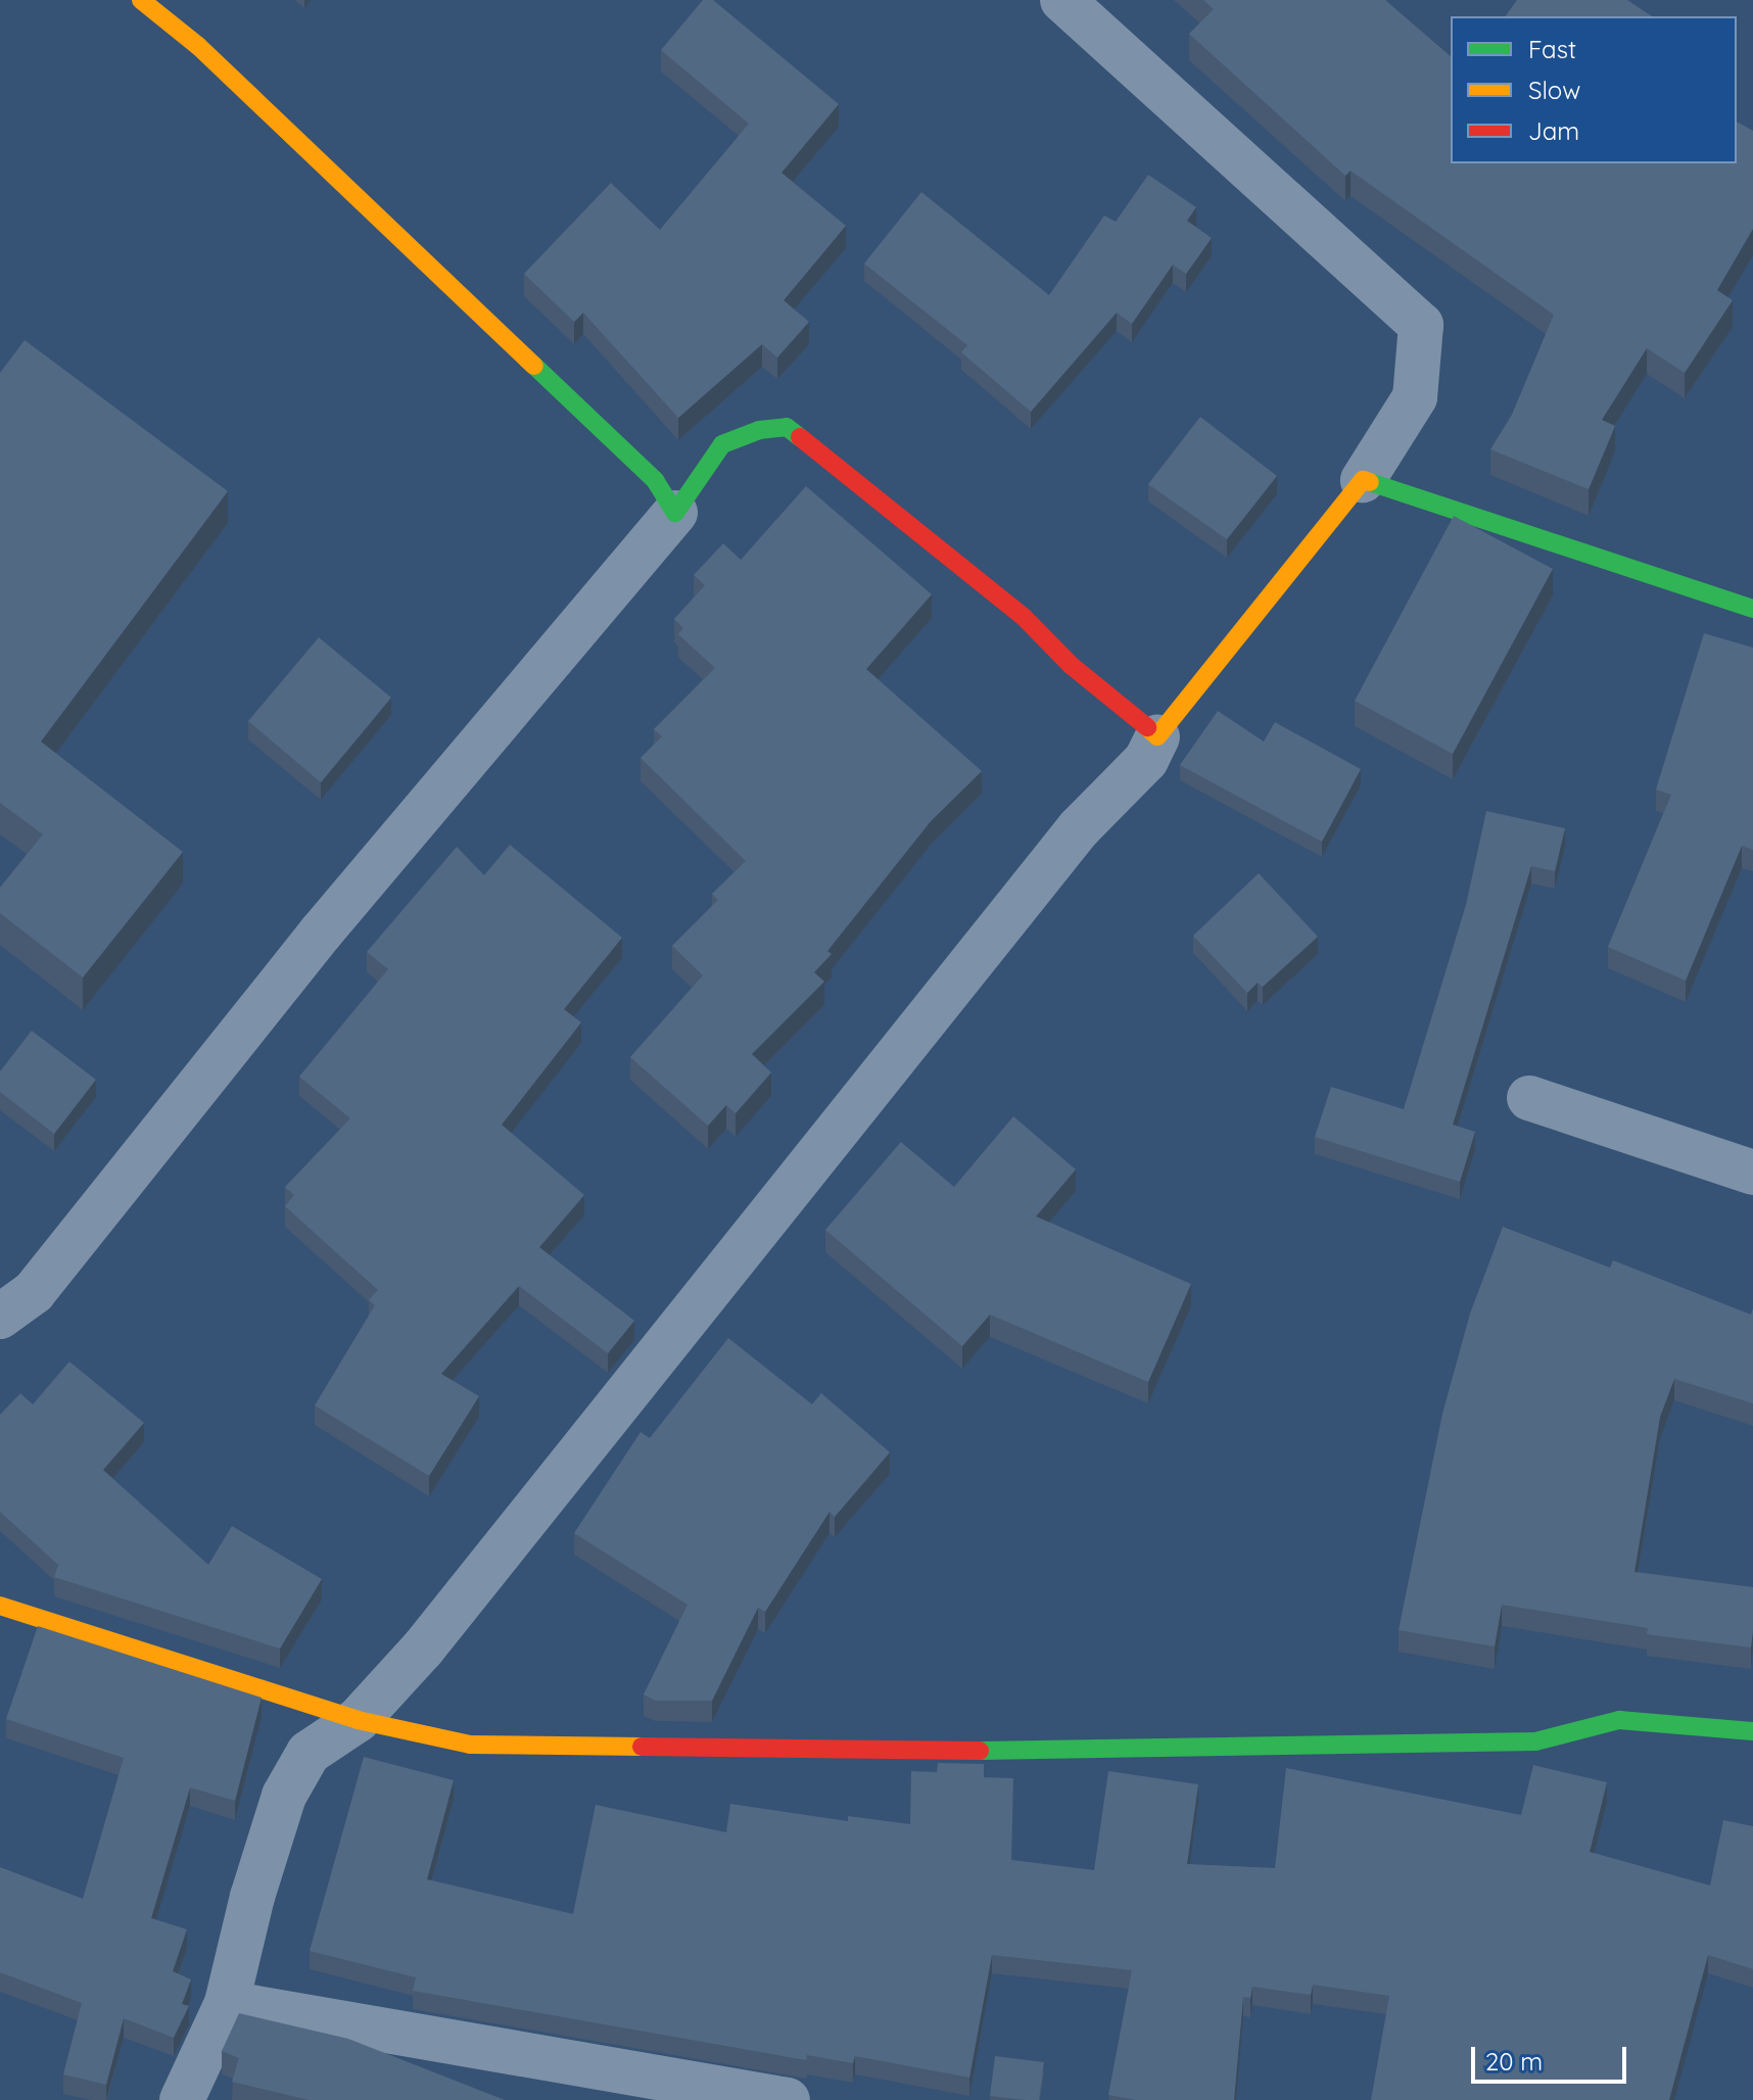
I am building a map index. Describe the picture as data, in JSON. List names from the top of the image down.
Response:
{
  "legend": ["Fast", "Slow", "Jam"],
  "scale_bar": "20 m"
}
